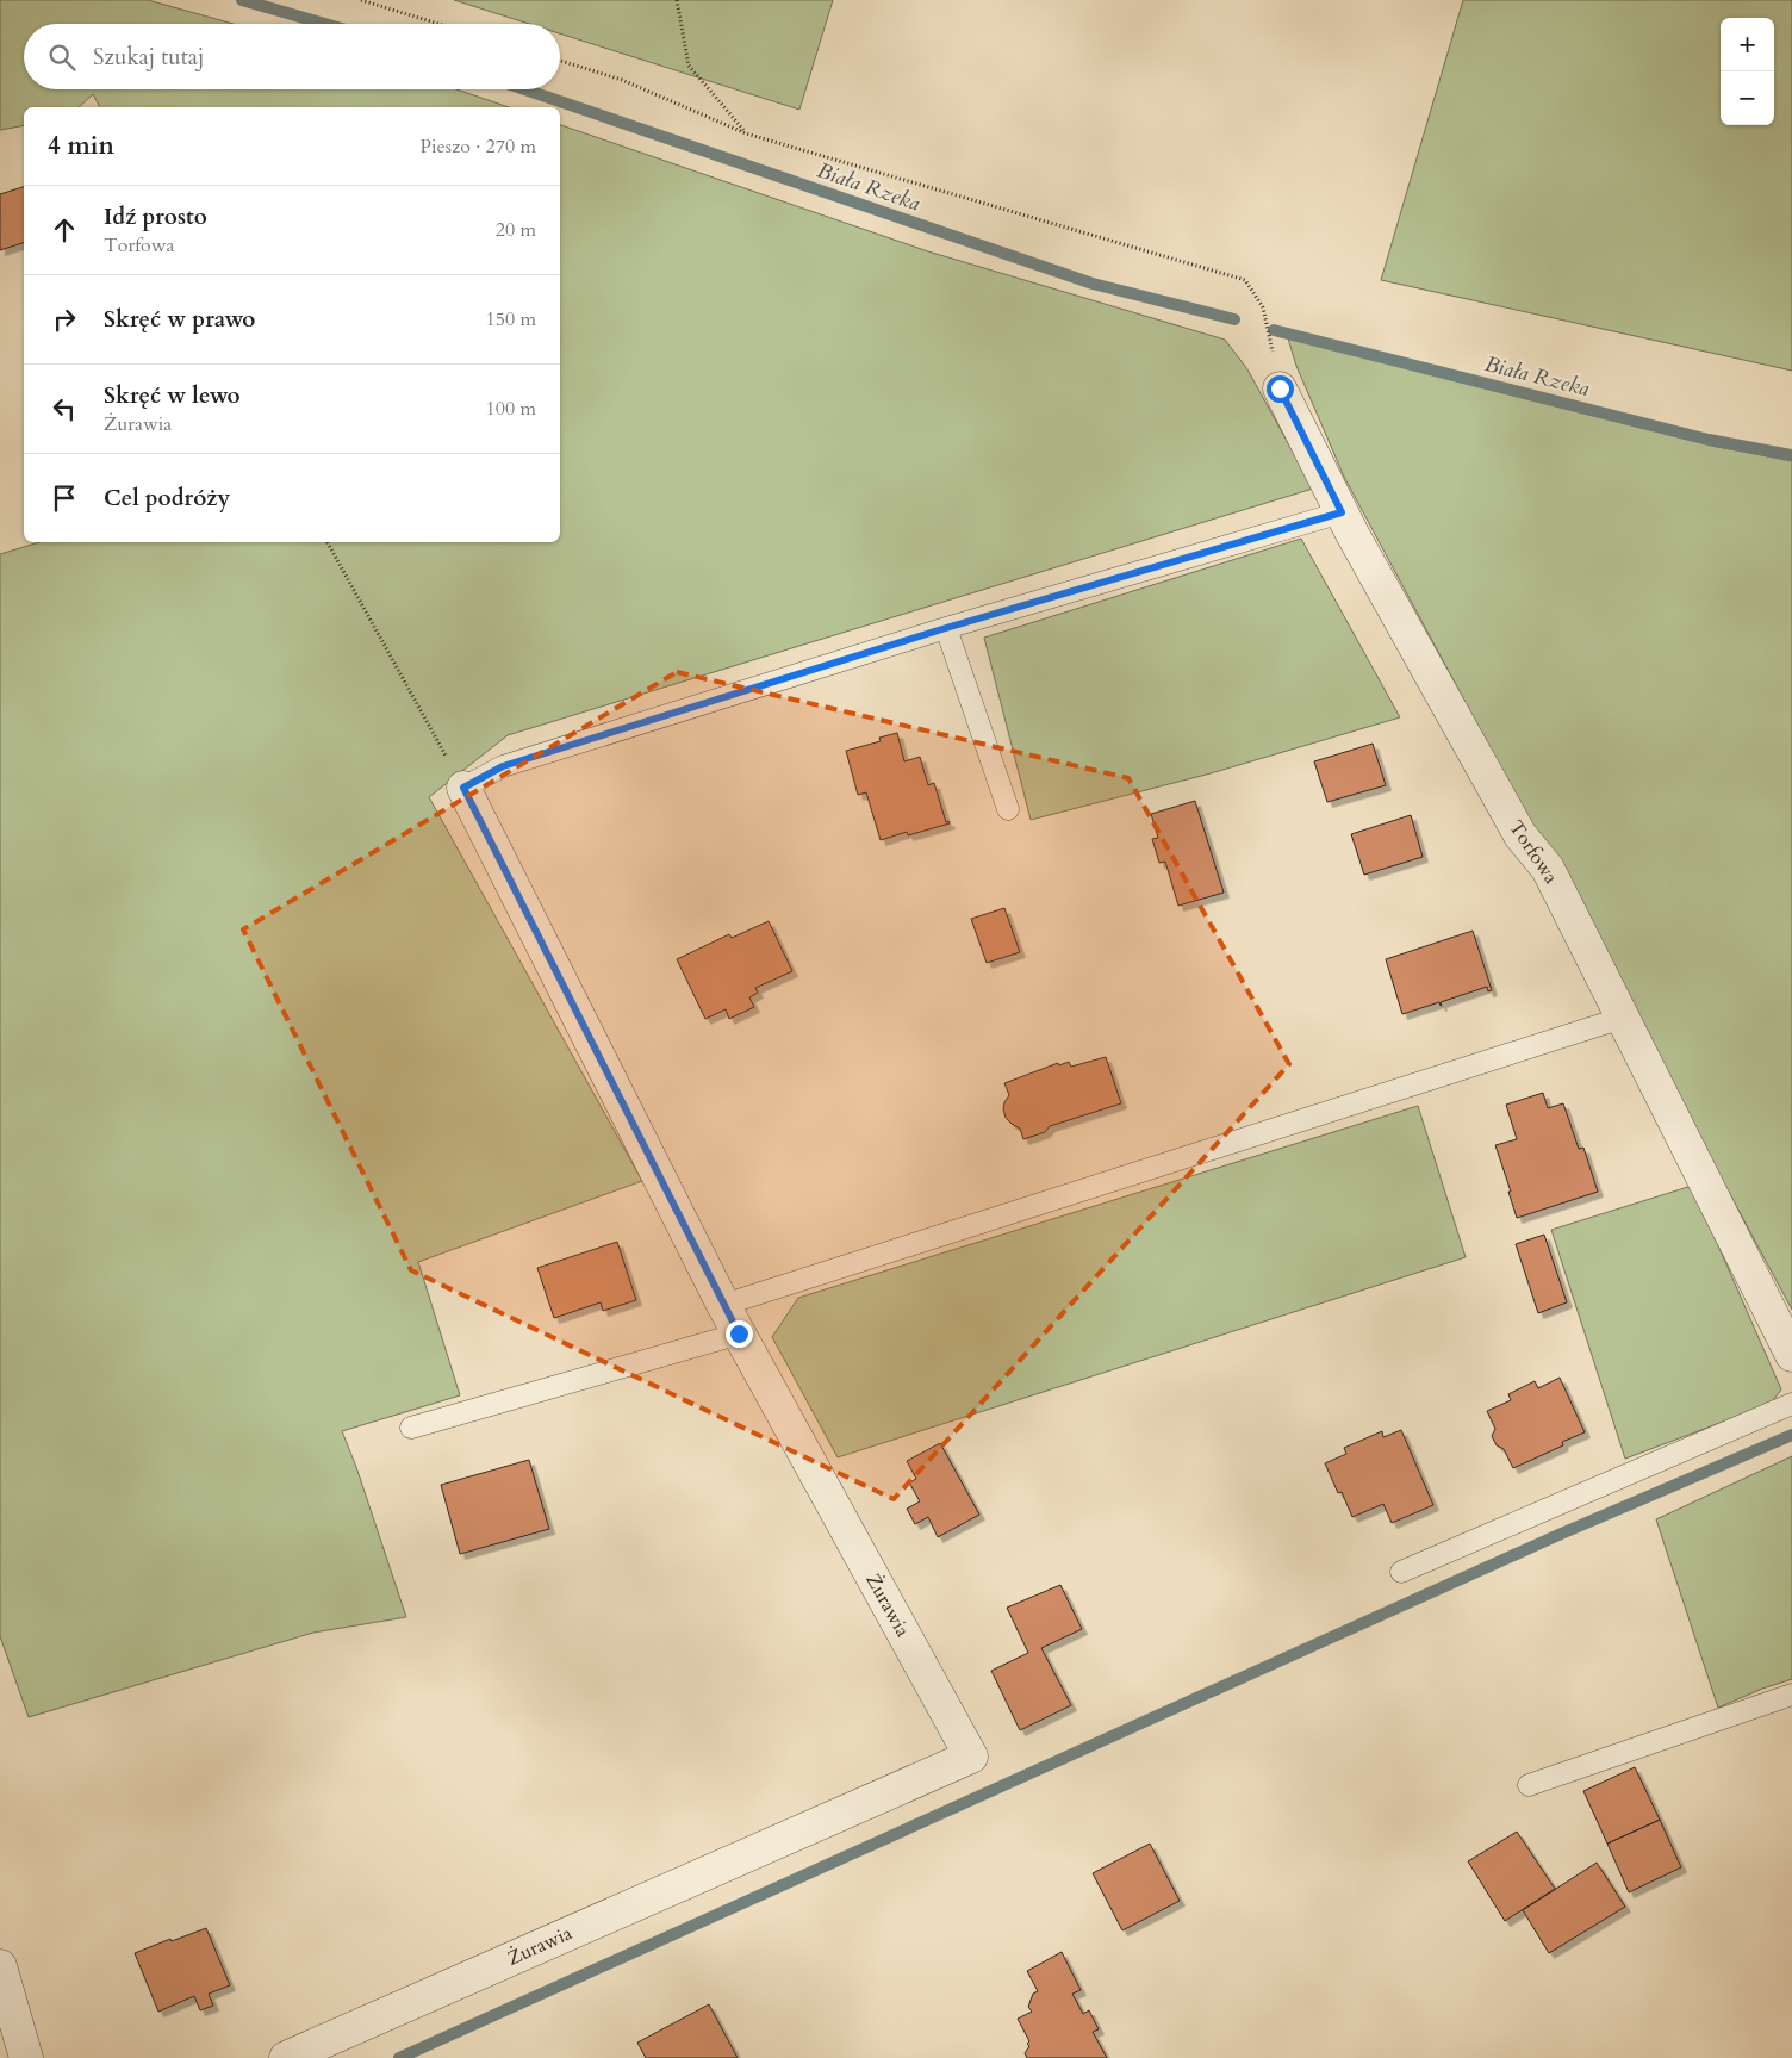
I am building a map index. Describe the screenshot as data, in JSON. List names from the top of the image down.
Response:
{
  "streets": {
    "street": ["Torfowa", "Żurawia"]
  },
  "water": ["Biała Rzeka"],
  "page": {
    "map_buttons": ["+", "−"],
    "search": "Szukaj tutaj",
    "heading": ["4 min", "Pieszo · 270 m"],
    "list": [
      ["Idź prosto", "Torfowa", "20 m"],
      ["Skręć w prawo", "150 m"],
      ["Skręć w lewo", "Żurawia", "100 m"],
      "Cel podróży"
    ]
  }
}
